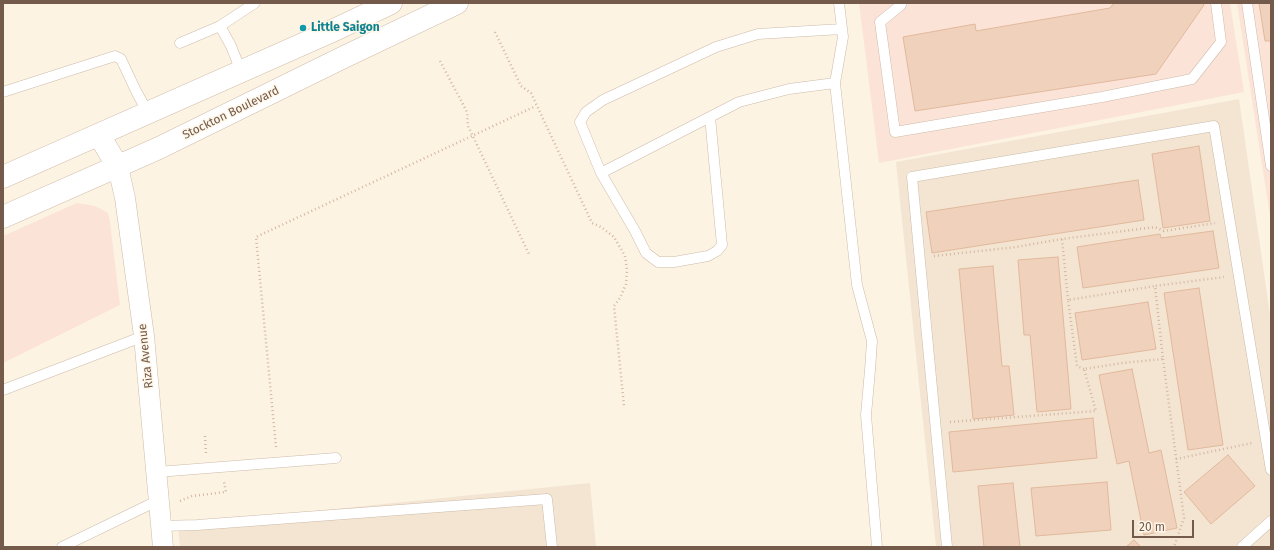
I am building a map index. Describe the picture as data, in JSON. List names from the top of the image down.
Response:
{
  "streets": {
    "main road": ["Stockton Boulevard"],
    "street": ["Riza Avenue"]
  },
  "crossings": [
    ["Stockton Boulevard", "Riza Avenue"]
  ],
  "places": ["Little Saigon"],
  "scale_bar": "20 m"
}
